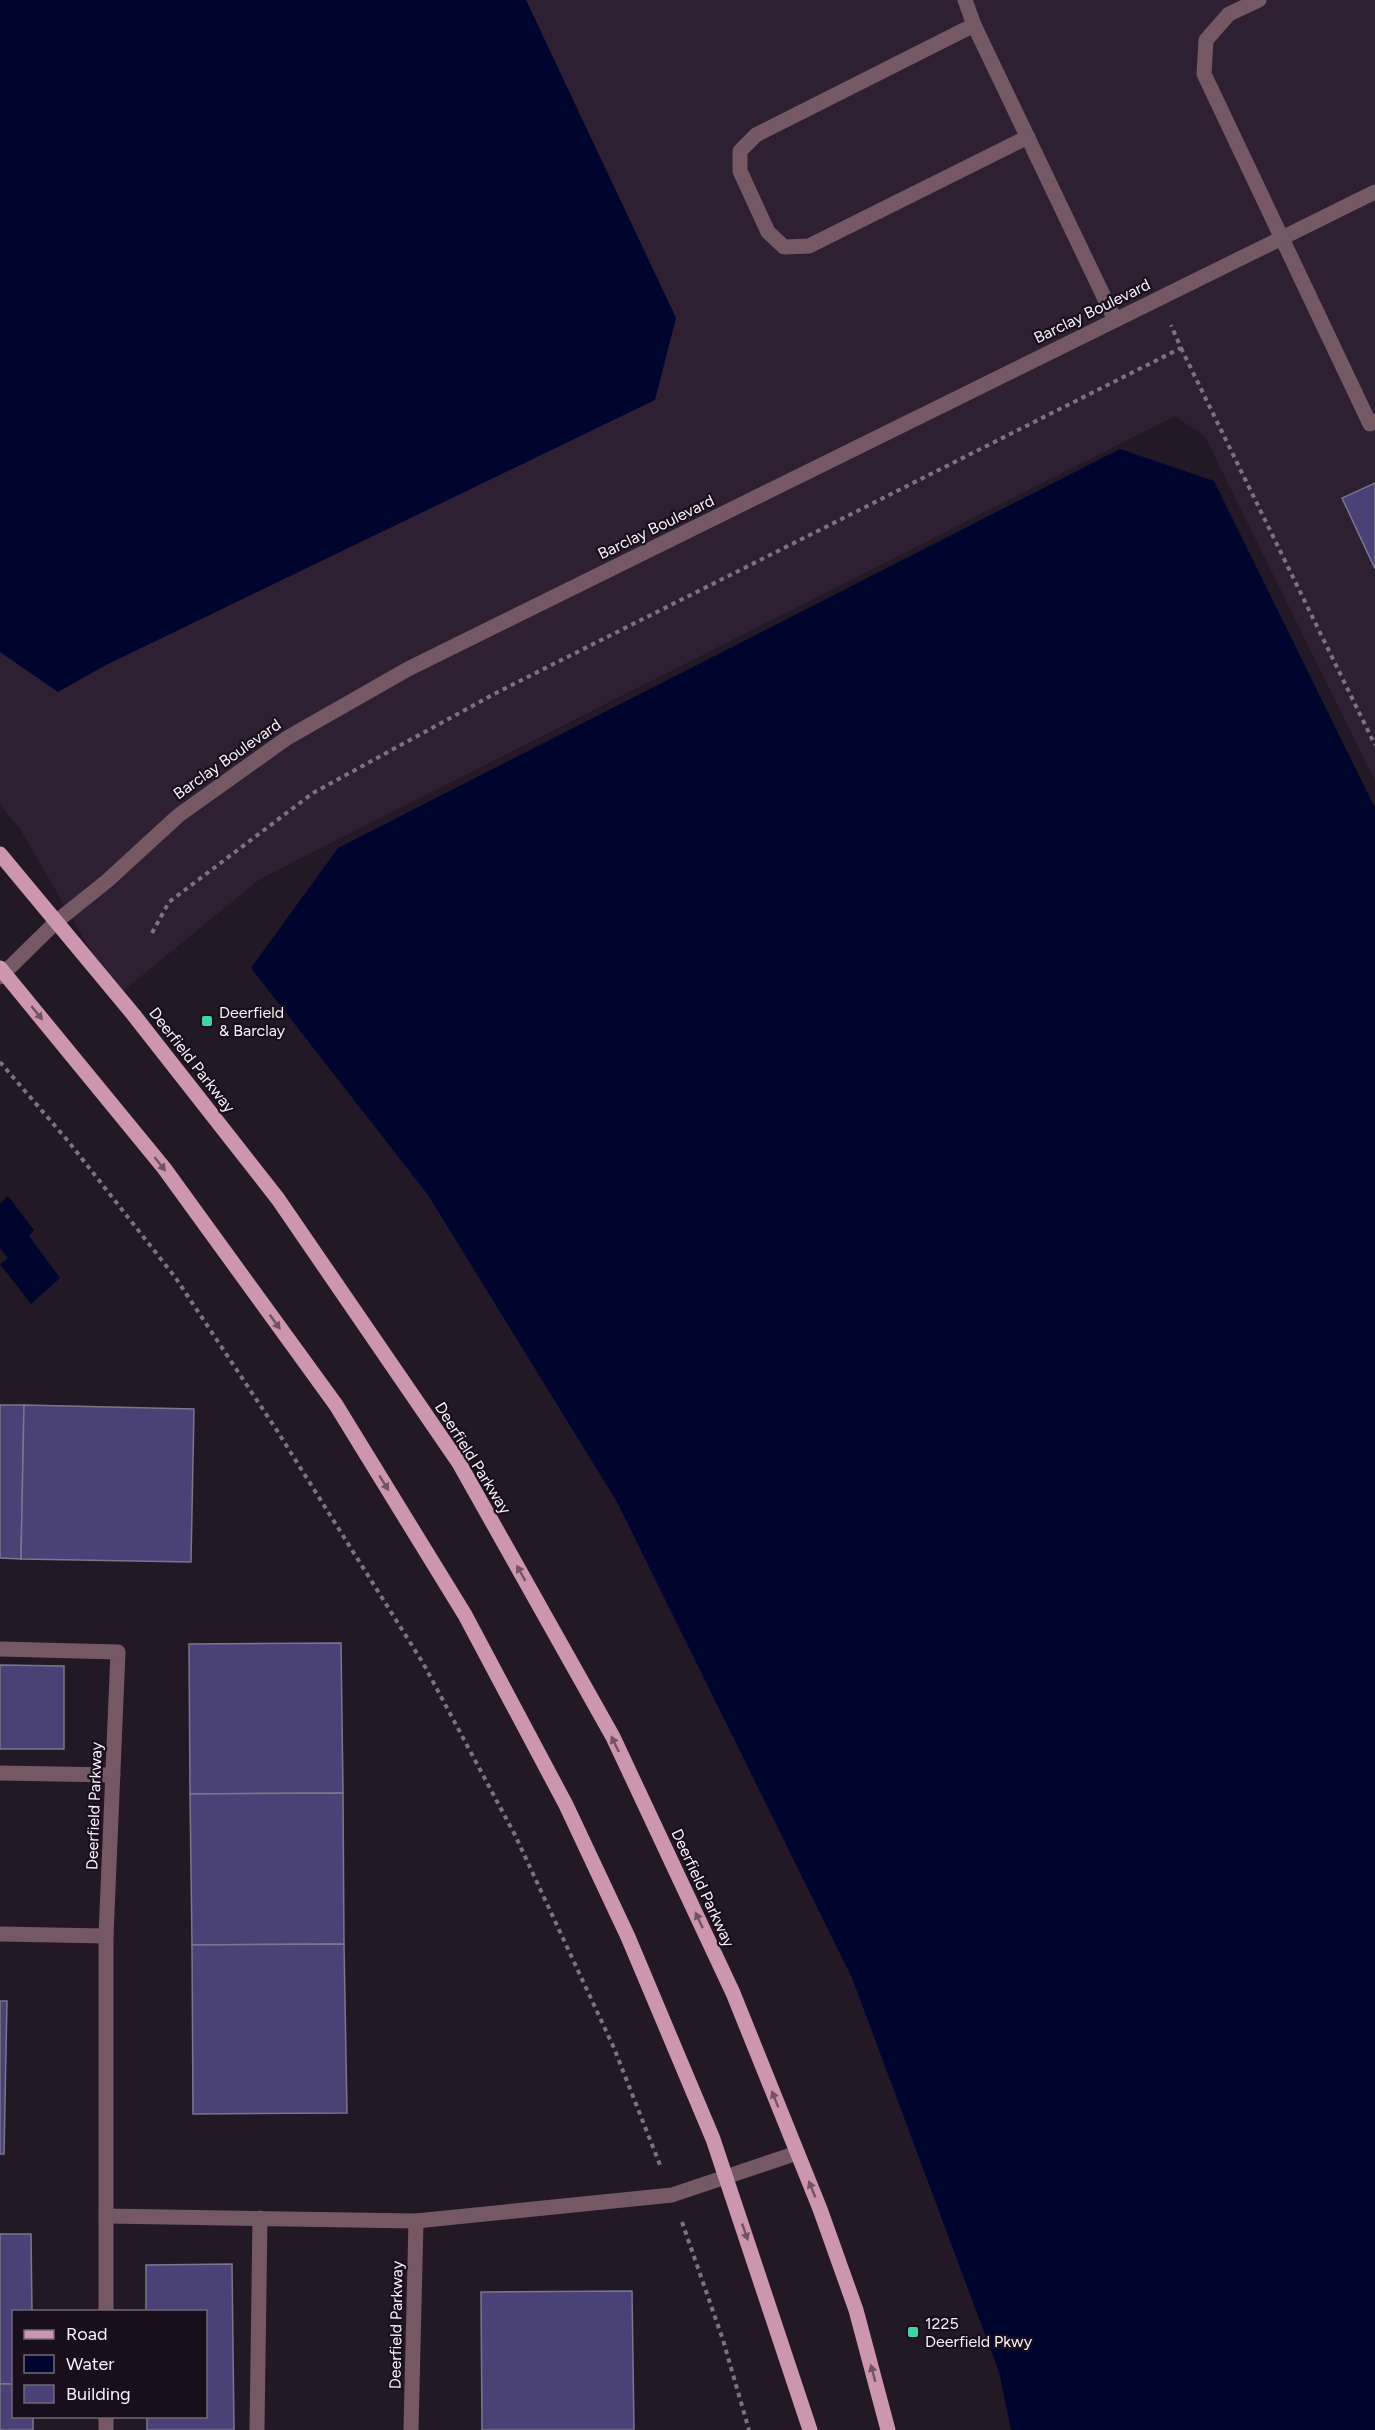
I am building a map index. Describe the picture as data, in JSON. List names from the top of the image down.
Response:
{
  "streets": {
    "main road": ["Deerfield Parkway"],
    "street": ["Barclay Boulevard"]
  },
  "crossings": [
    ["Barclay Boulevard", "Deerfield Parkway"]
  ],
  "places": {
    "transit": ["Deerfield & Barclay", "1225 Deerfield Pkwy"]
  },
  "legend": ["Road", "Water", "Building"]
}
